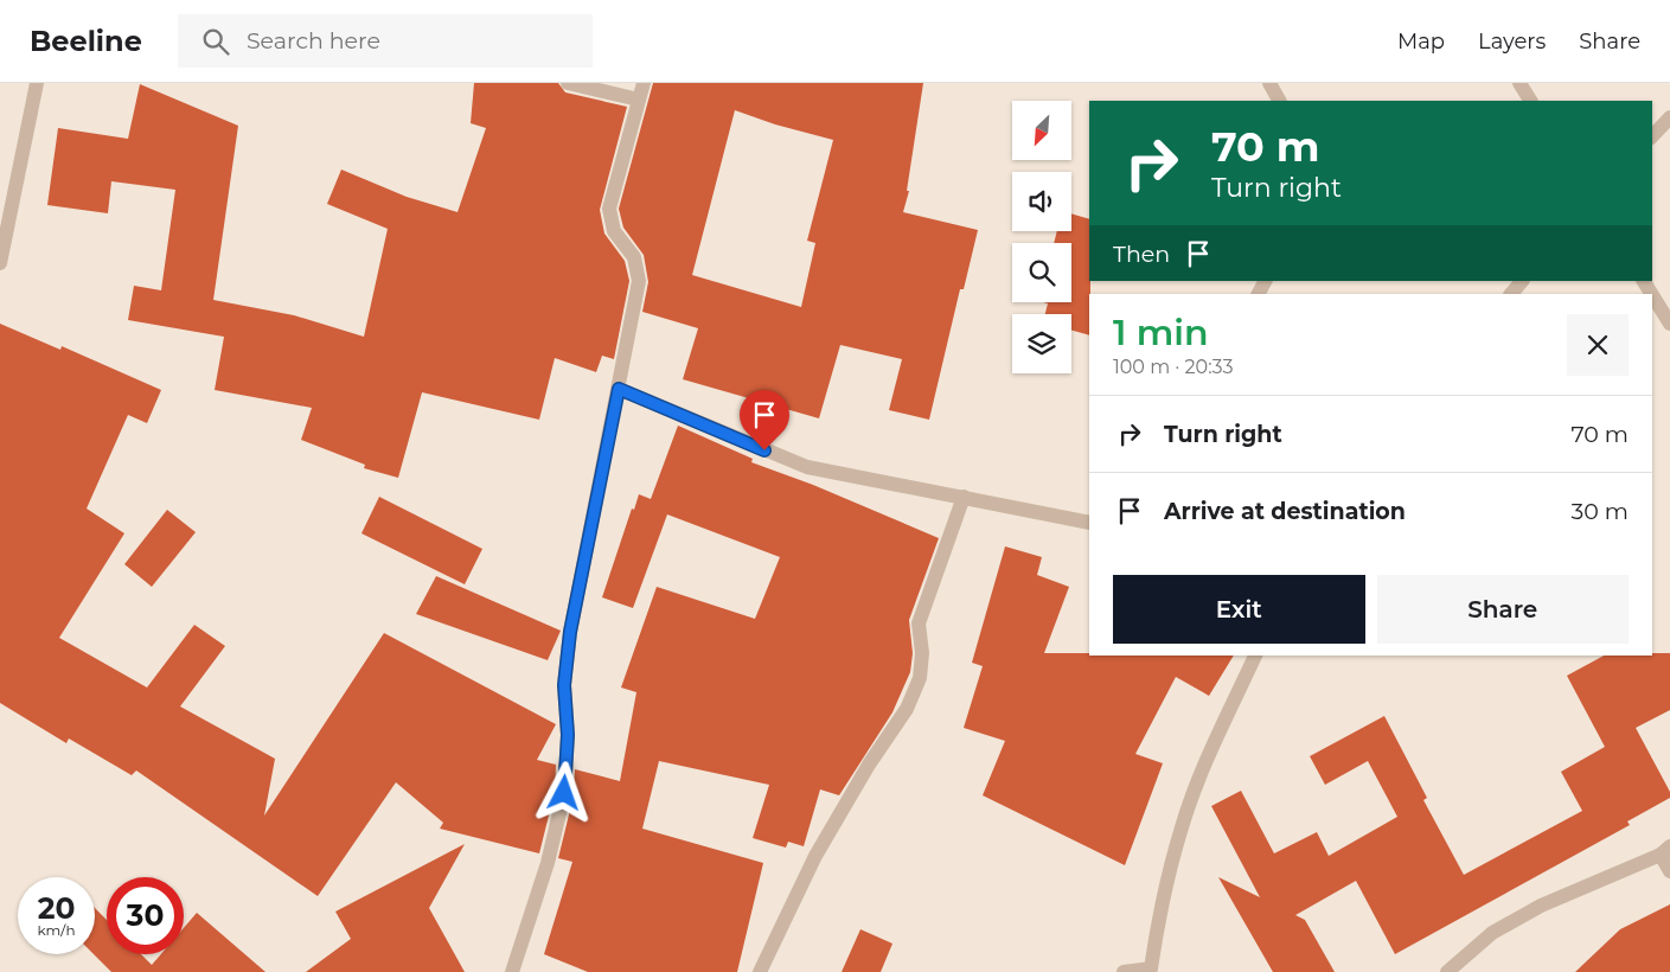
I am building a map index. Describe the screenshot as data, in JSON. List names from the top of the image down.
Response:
{
  "north": "bottom left",
  "page": {
    "header": "Beeline",
    "search": "Search here",
    "nav": ["Map", "Layers", "Share"],
    "turn": ["70 m", "Turn right"],
    "then": "Then",
    "heading": ["1 min", "100 m · 20:33"],
    "list": [
      {
        "name": "Turn right",
        "value": "70 m"
      },
      {
        "name": "Arrive at destination",
        "value": "30 m"
      }
    ],
    "buttons": ["Exit", "Share"],
    "speed": "20 km/h",
    "limit": "30"
  }
}
